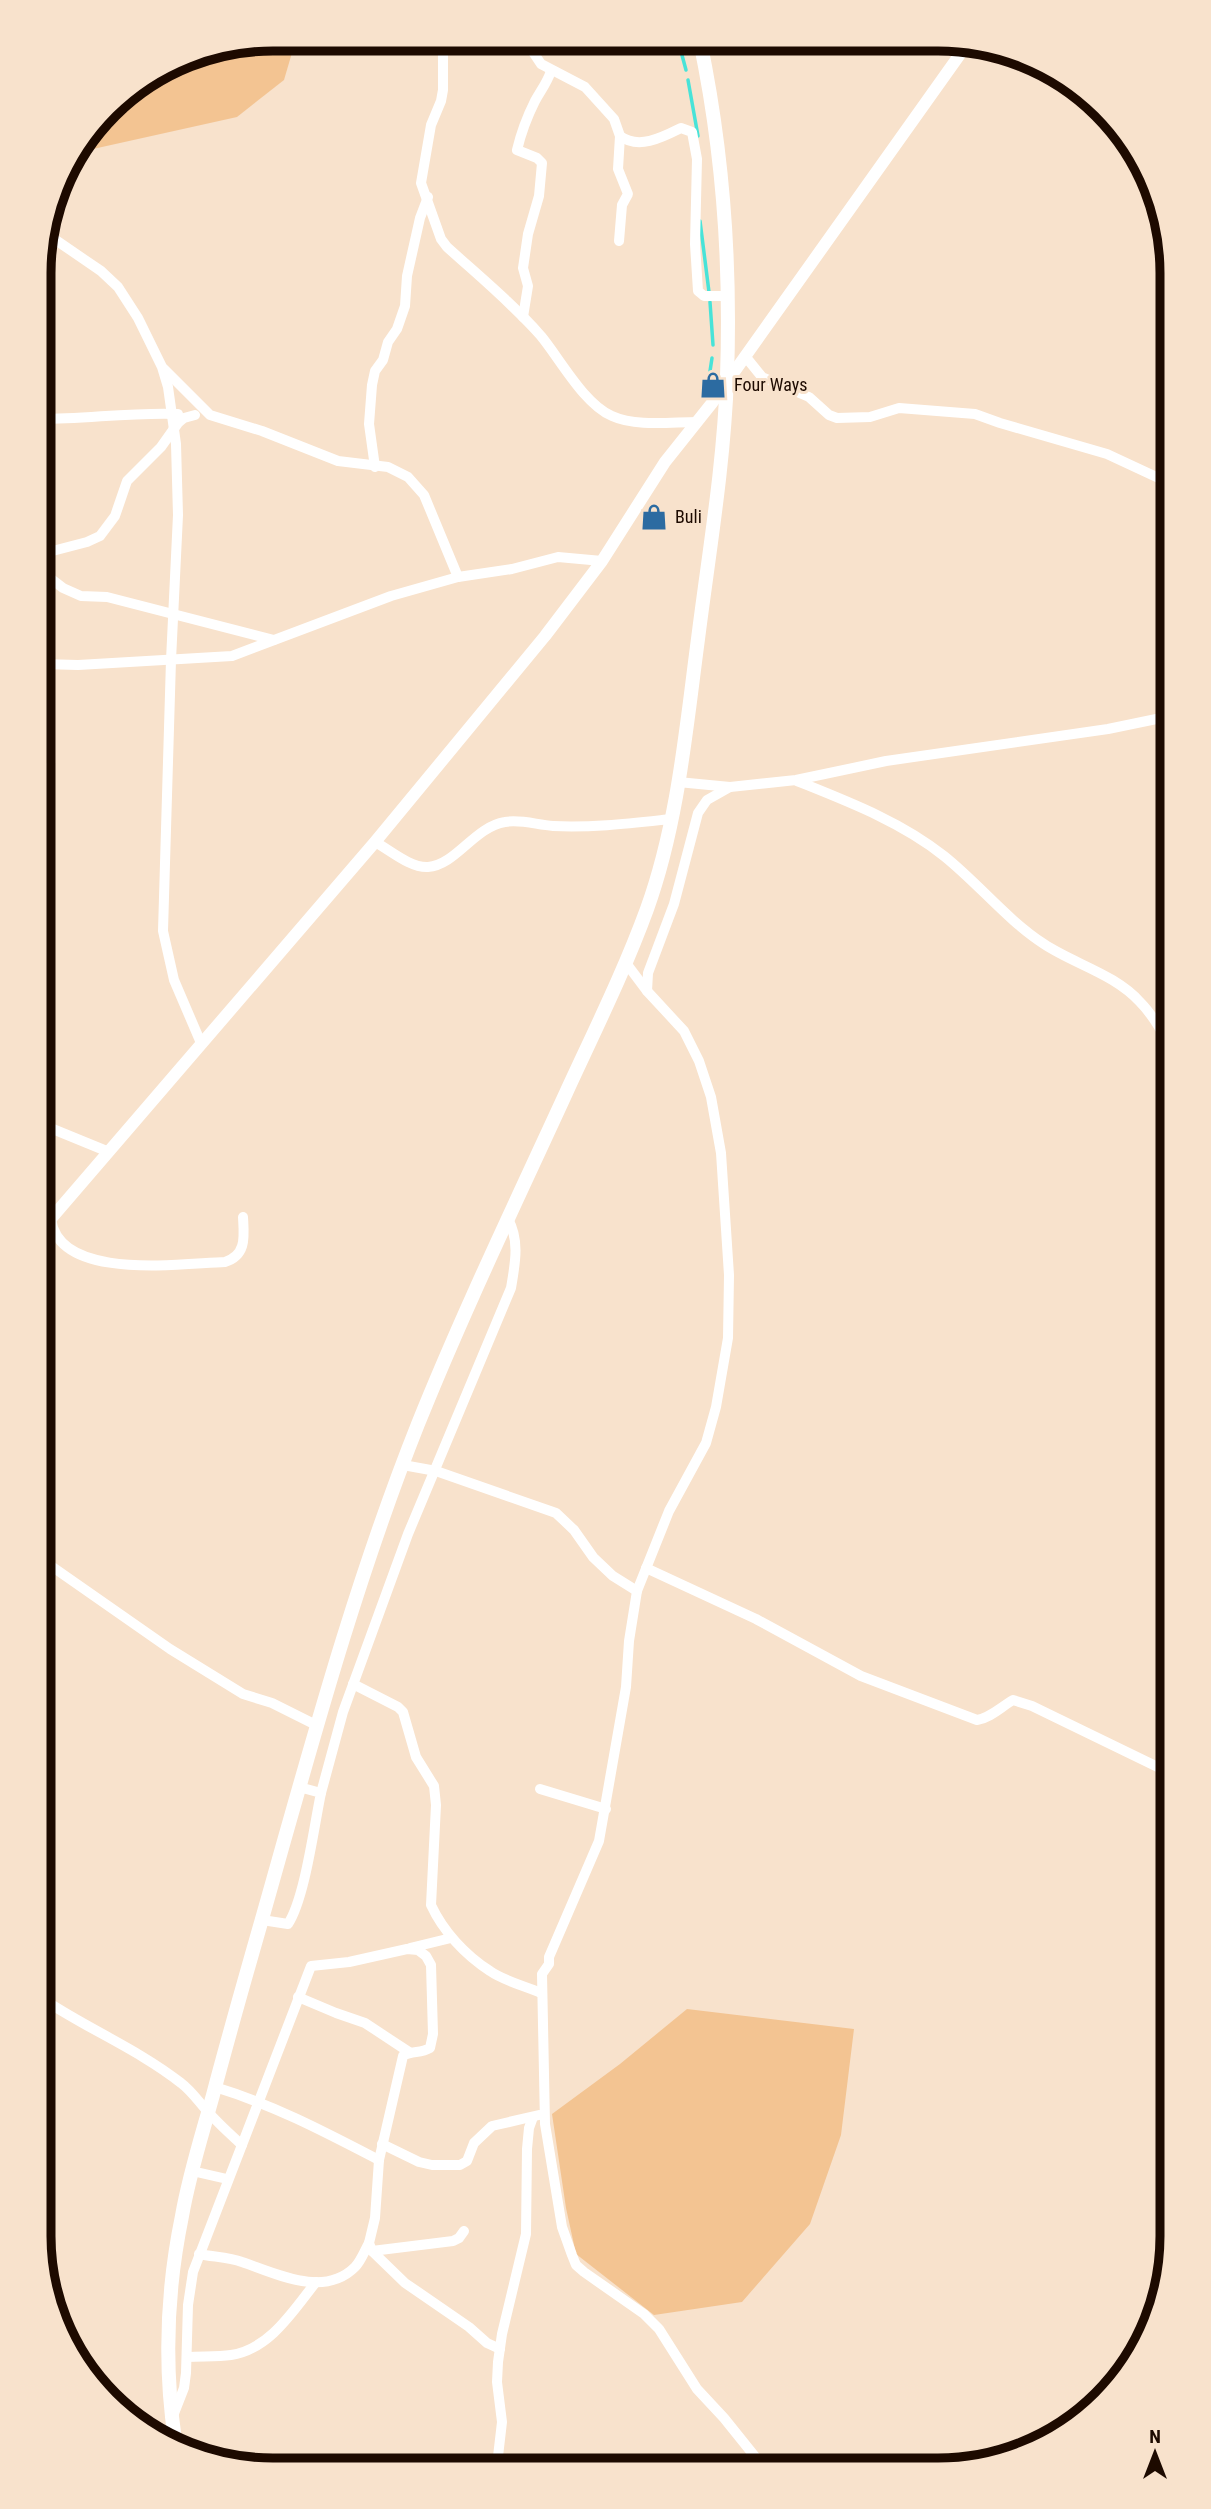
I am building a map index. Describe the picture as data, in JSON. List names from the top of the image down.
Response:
{
  "places": {
    "shop": ["Four Ways", "Buli"]
  },
  "north": "top"
}
